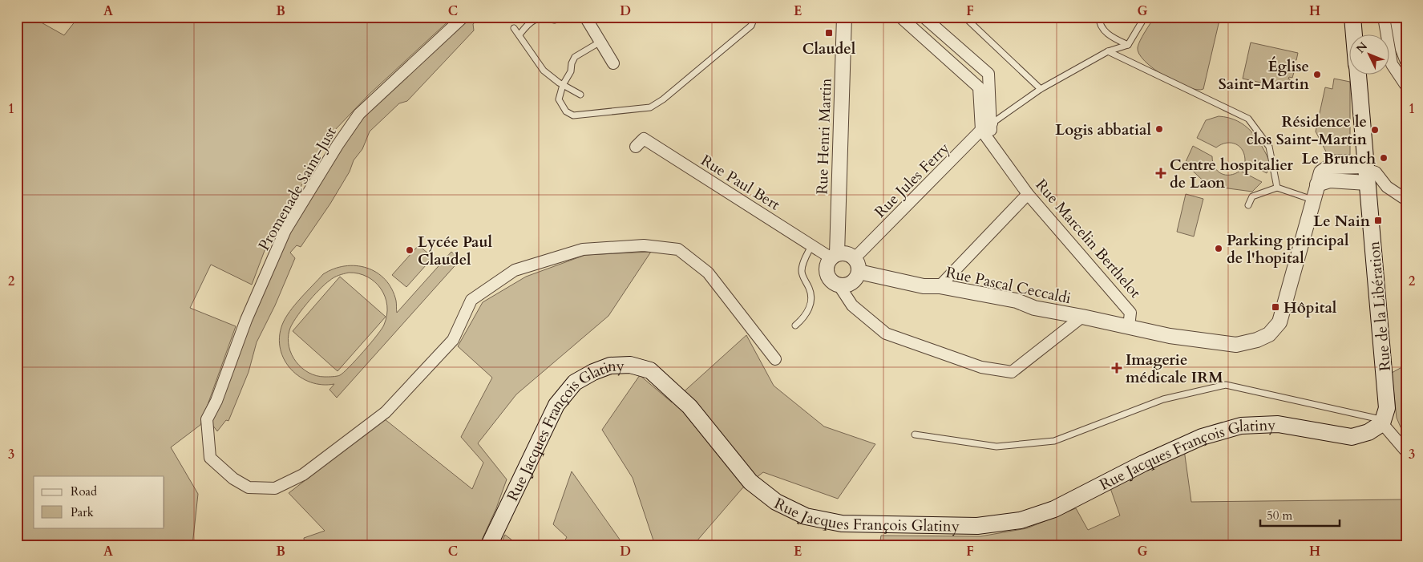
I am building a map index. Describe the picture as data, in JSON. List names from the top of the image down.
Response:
{
  "streets": {
    "main road": ["Rue de la Libération", "Rue Jacques François Glatiny"],
    "street": [
      "Rue Henri Martin",
      "Rue Jules Ferry",
      "Rue Paul Bert",
      "Promenade Saint-Just",
      "Rue Marcelin Berthelot",
      "Rue Pascal Ceccaldi"
    ]
  },
  "crossings": [
    ["Rue Henri Martin", "Rue Jules Ferry"],
    ["Rue Henri Martin", "Rue Paul Bert"],
    ["Rue Henri Martin", "Rue Pascal Ceccaldi"],
    ["Rue Jules Ferry", "Rue Paul Bert"],
    ["Rue Jules Ferry", "Rue Marcelin Berthelot"],
    ["Rue Jules Ferry", "Rue Pascal Ceccaldi"],
    ["Rue Paul Bert", "Rue Pascal Ceccaldi"],
    ["Rue Marcelin Berthelot", "Rue Pascal Ceccaldi"],
    ["Rue de la Libération", "Rue Jacques François Glatiny"]
  ],
  "places": {
    "transit": ["Claudel", "Le Nain", "Hôpital"],
    "other": [
      "Église Saint-Martin",
      "Logis abbatial",
      "Résidence le clos Saint-Martin",
      "Le Brunch",
      "Parking principal de l'hopital",
      "Lycée Paul Claudel"
    ],
    "health": ["Centre hospitalier de Laon", "Imagerie médicale IRM"]
  },
  "legend": ["Road", "Park"],
  "scale_bar": "50 m",
  "north": "top left",
  "grid": {
    "columns": [
      "A",
      "B",
      "C",
      "D",
      "E",
      "F",
      "G",
      "H"
    ],
    "rows": ["1", "2", "3"]
  }
}
